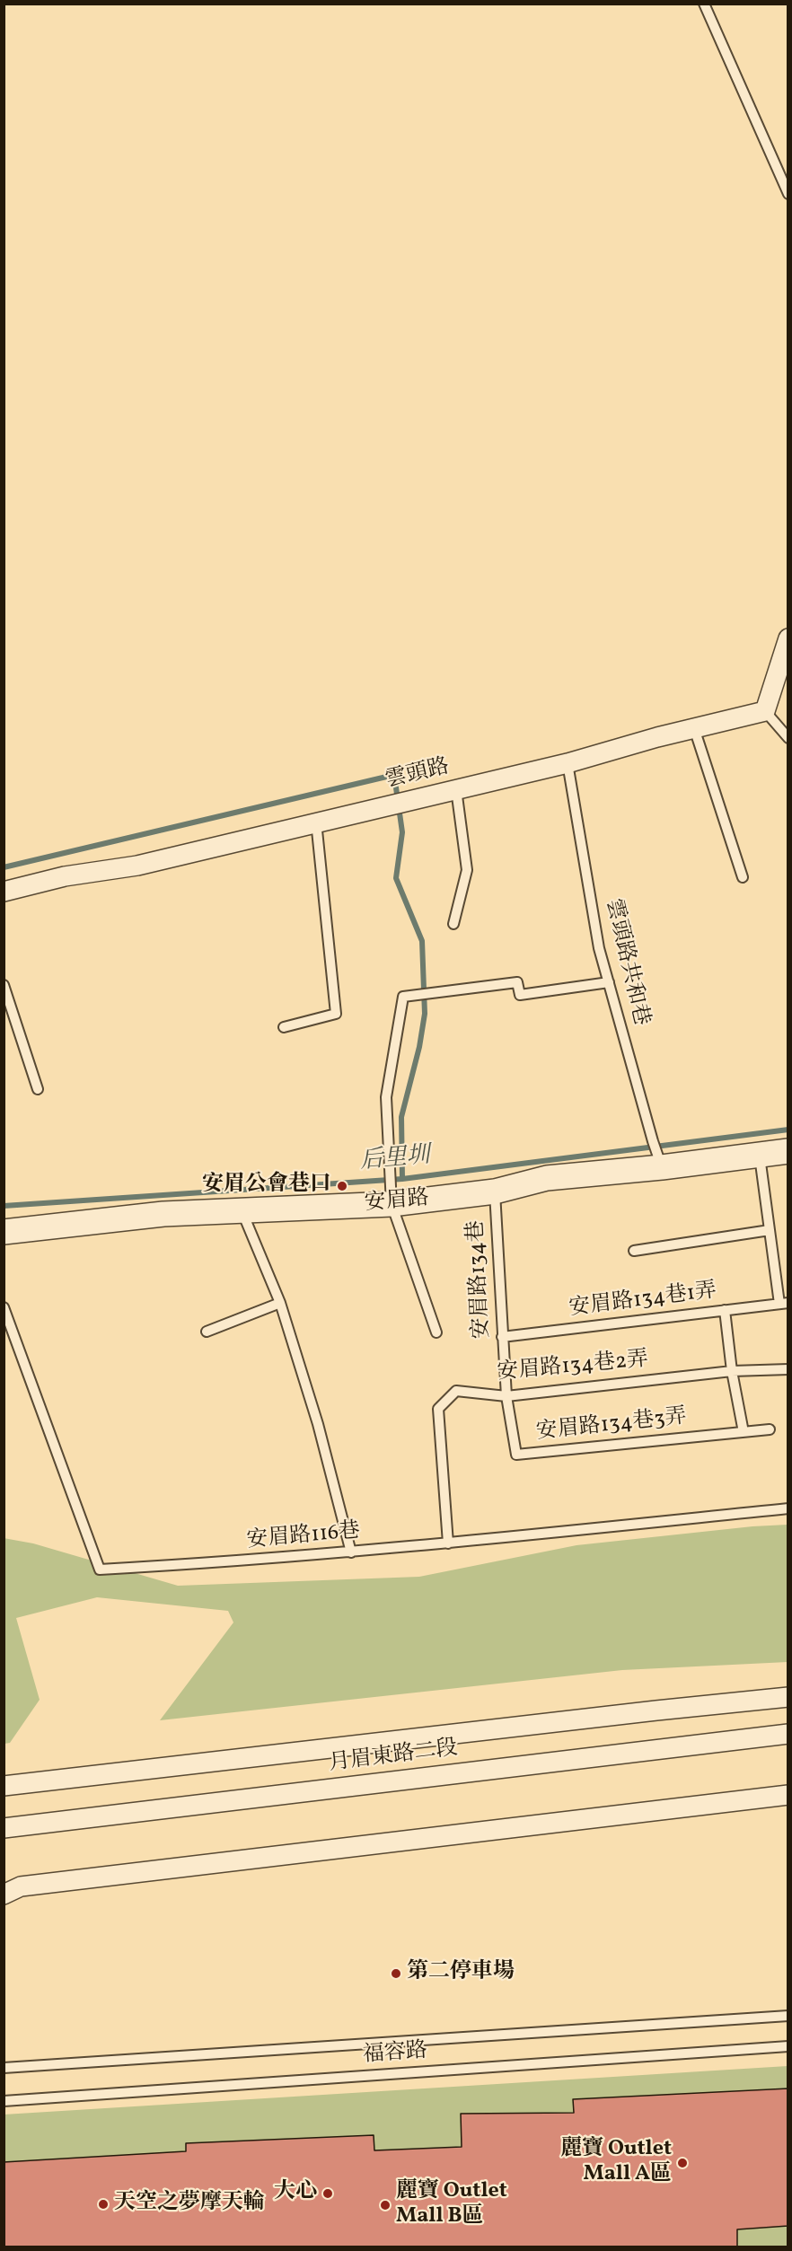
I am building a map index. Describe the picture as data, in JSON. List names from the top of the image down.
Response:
{
  "streets": {
    "street": ["雲頭路", "安眉路", "月眉東路二段"],
    "lane": [
      "雲頭路共和巷",
      "安眉路134巷",
      "安眉路134巷1弄",
      "安眉路134巷2弄",
      "安眉路134巷3弄",
      "安眉路116巷",
      "福容路"
    ]
  },
  "crossings": [
    ["雲頭路", "雲頭路共和巷"],
    ["雲頭路共和巷", "安眉路"],
    ["安眉路", "安眉路134巷"],
    ["安眉路134巷", "安眉路134巷1弄"],
    ["安眉路134巷", "安眉路134巷2弄"],
    ["安眉路134巷", "安眉路134巷3弄"],
    ["安眉路134巷2弄", "安眉路134巷3弄"],
    ["安眉路134巷2弄", "安眉路116巷"]
  ],
  "water": ["后里圳"],
  "places": [
    "安眉公會巷口",
    "第二停車場",
    "麗寶 Outlet Mall A區",
    "大心",
    "天空之夢摩天輪",
    "麗寶 Outlet Mall B區"
  ]
}
